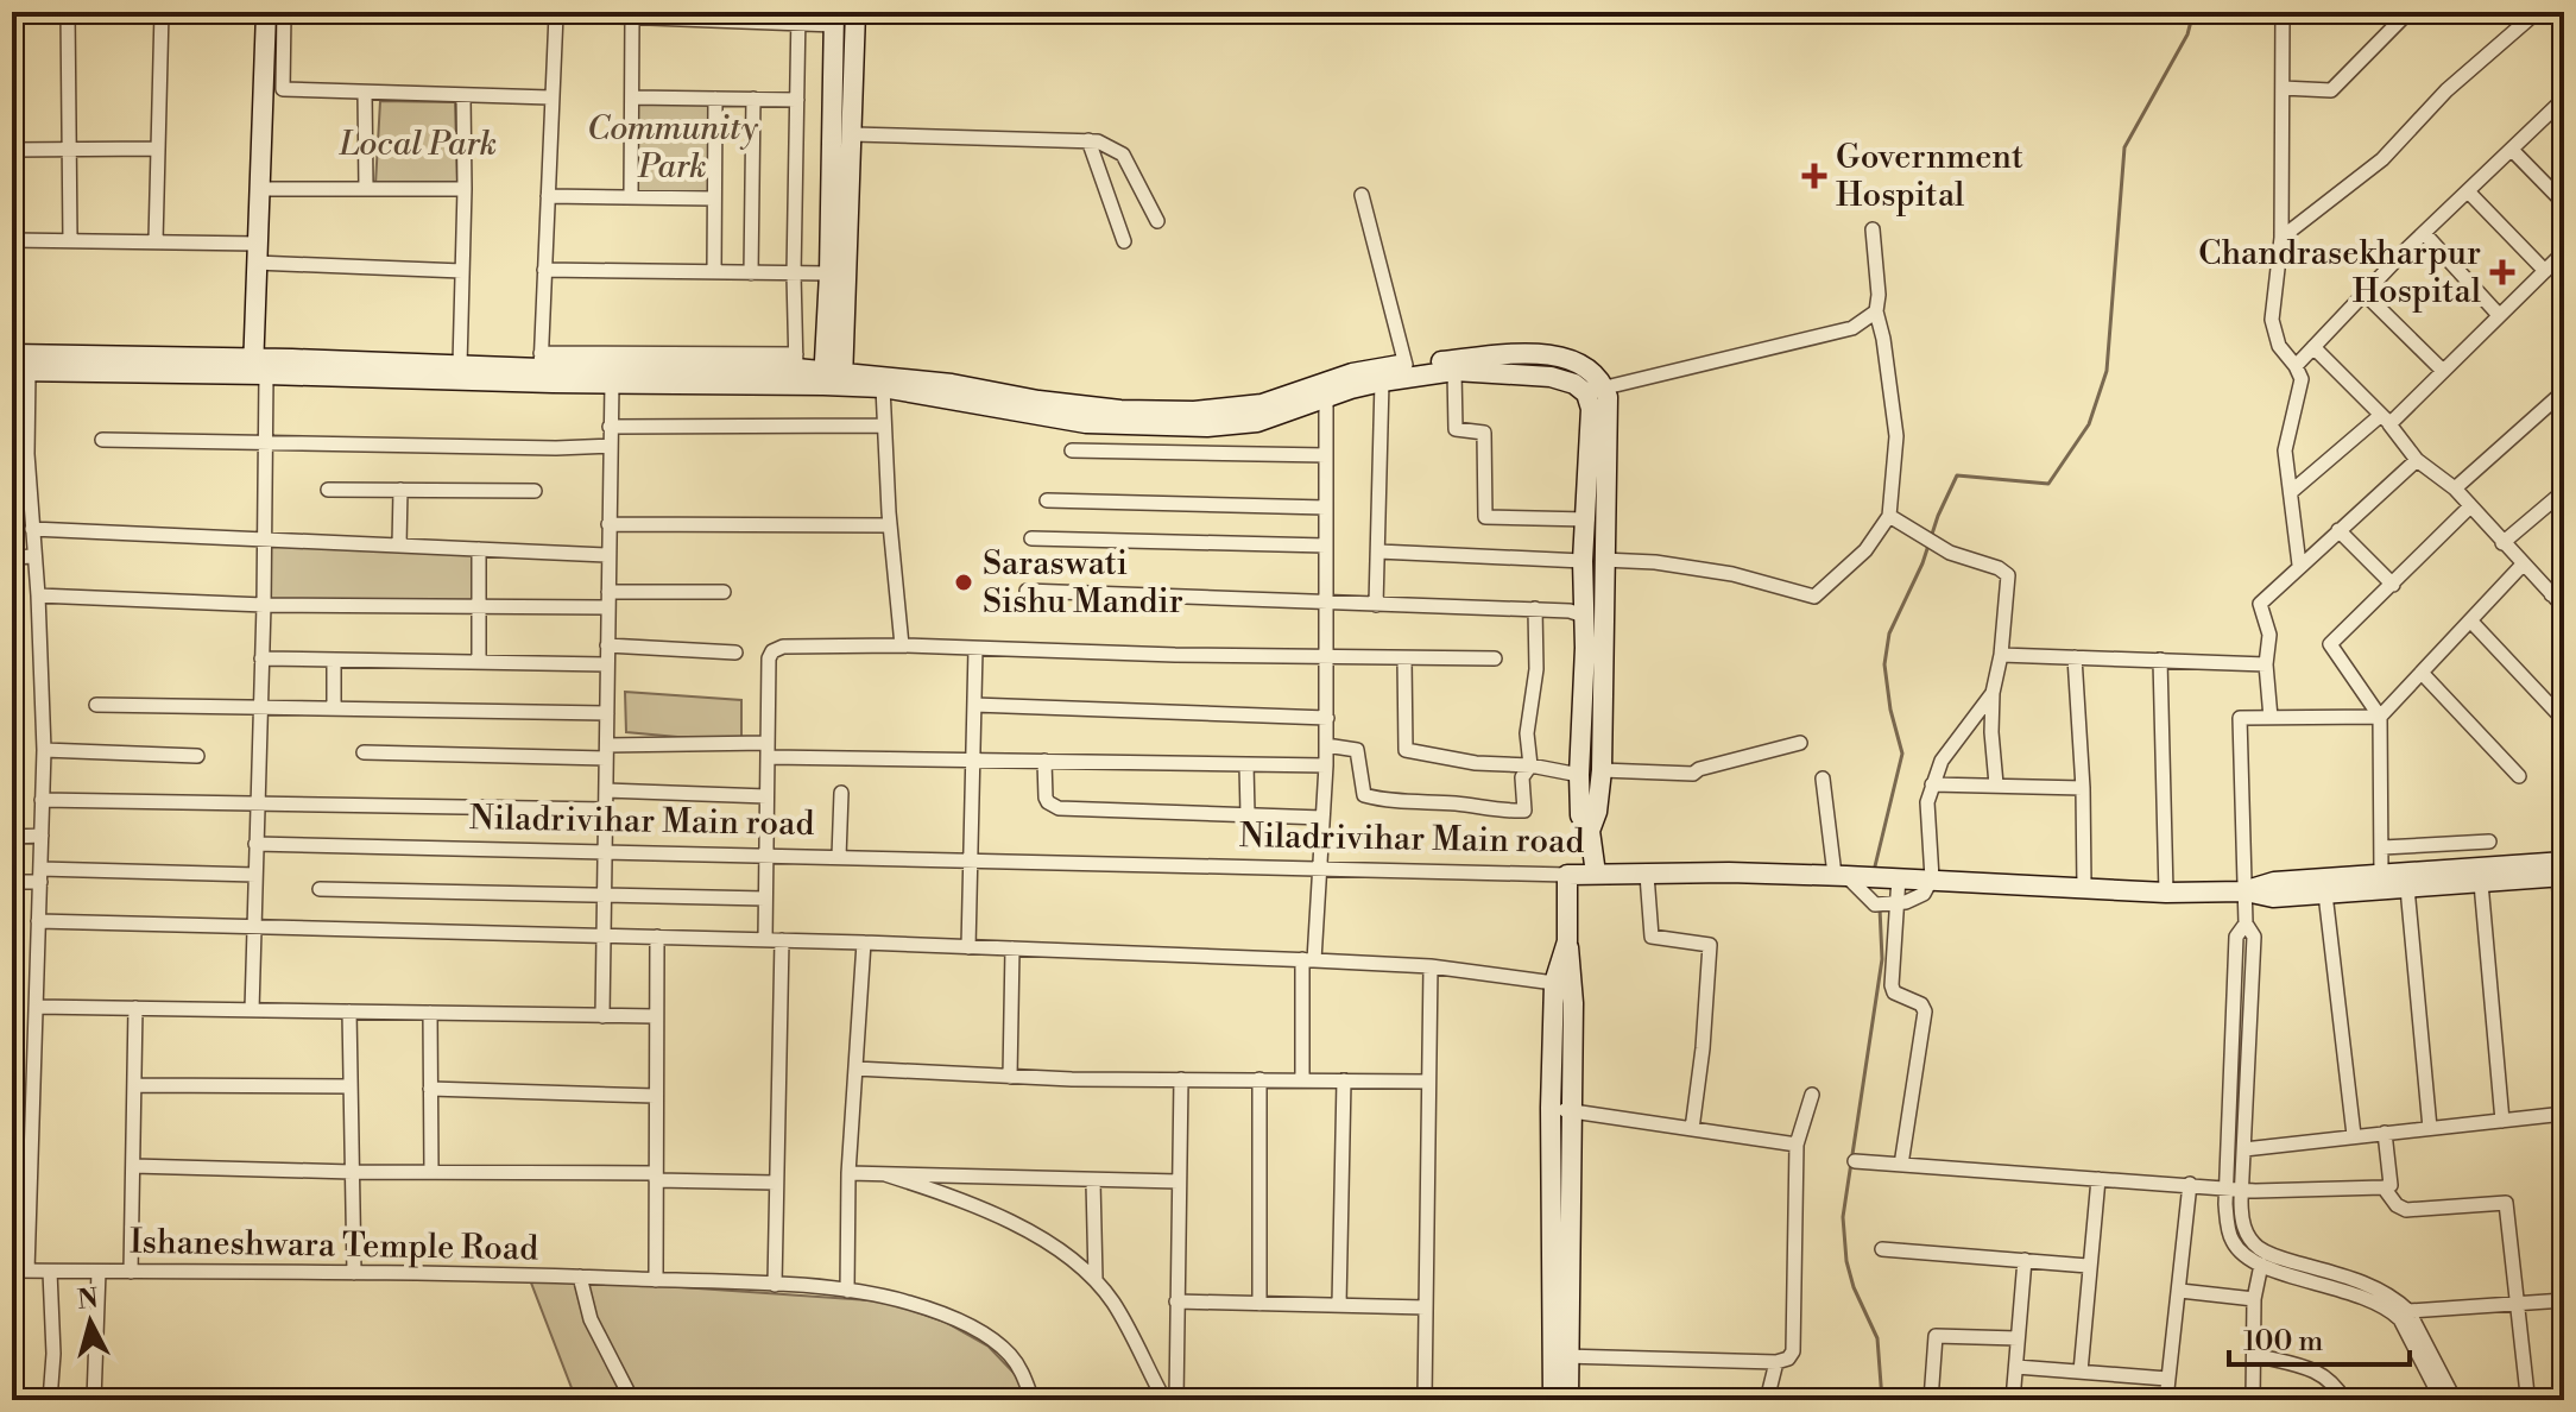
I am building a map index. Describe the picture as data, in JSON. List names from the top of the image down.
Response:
{
  "streets": {
    "street": ["Niladrivihar Main road", "Ishaneshwara Temple Road"]
  },
  "parks": ["Community Park", "Local Park"],
  "places": {
    "health": ["Government Hospital", "Chandrasekharpur Hospital"],
    "other": ["Saraswati Sishu Mandir"]
  },
  "scale_bar": "100 m",
  "north": "top"
}
